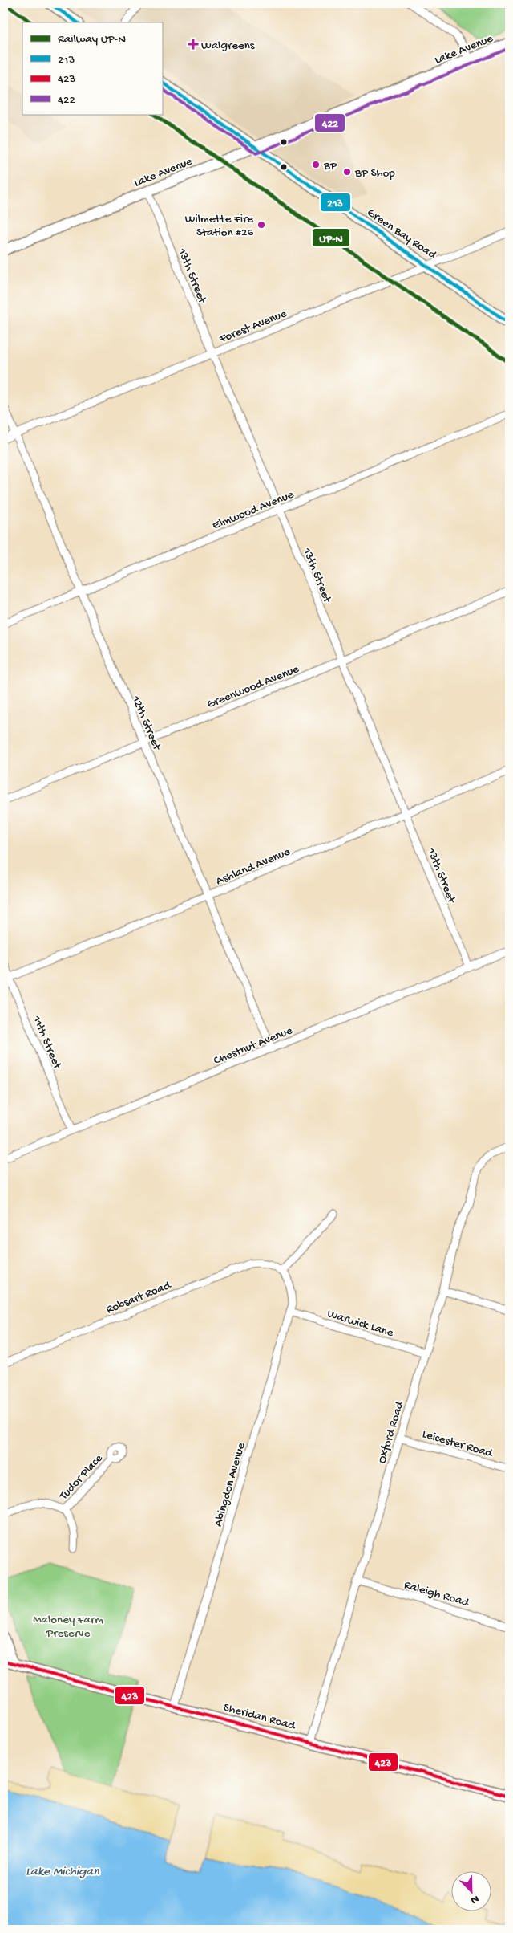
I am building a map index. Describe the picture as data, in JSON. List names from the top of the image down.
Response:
{
  "streets": {
    "street": [
      "Lake Avenue",
      "Green Bay Road",
      "13th Street",
      "Forest Avenue",
      "Elmwood Avenue",
      "Greenwood Avenue",
      "12th Street",
      "Ashland Avenue",
      "11th Street",
      "Chestnut Avenue",
      "Robsart Road",
      "Warwick Lane",
      "Oxford Road",
      "Leicester Road",
      "Tudor Place",
      "Abingdon Avenue",
      "Raleigh Road",
      "Sheridan Road"
    ]
  },
  "crossings": [
    ["Lake Avenue", "Green Bay Road"],
    ["Lake Avenue", "13th Street"],
    ["Green Bay Road", "Forest Avenue"],
    ["13th Street", "Forest Avenue"],
    ["13th Street", "Elmwood Avenue"],
    ["13th Street", "Greenwood Avenue"],
    ["13th Street", "Ashland Avenue"],
    ["13th Street", "Chestnut Avenue"],
    ["Forest Avenue", "12th Street"],
    ["Elmwood Avenue", "12th Street"],
    ["Greenwood Avenue", "12th Street"],
    ["12th Street", "Ashland Avenue"],
    ["12th Street", "Chestnut Avenue"],
    ["Ashland Avenue", "11th Street"],
    ["11th Street", "Chestnut Avenue"],
    ["Robsart Road", "Abingdon Avenue"],
    ["Warwick Lane", "Oxford Road"],
    ["Warwick Lane", "Abingdon Avenue"],
    ["Oxford Road", "Leicester Road"],
    ["Oxford Road", "Raleigh Road"],
    ["Oxford Road", "Sheridan Road"],
    ["Abingdon Avenue", "Sheridan Road"]
  ],
  "water": ["Lake Michigan"],
  "parks": ["Maloney Farm Preserve"],
  "places": {
    "health": ["Walgreens"],
    "other": ["BP", "BP Shop", "Wilmette Fire Station #26"]
  },
  "lines": [
    "rail line UP-N",
    "transit line 213",
    "transit line 422",
    "transit line 423"
  ],
  "legend": [
    "Railway UP-N",
    "213",
    "423",
    "422"
  ],
  "north": "bottom right"
}
